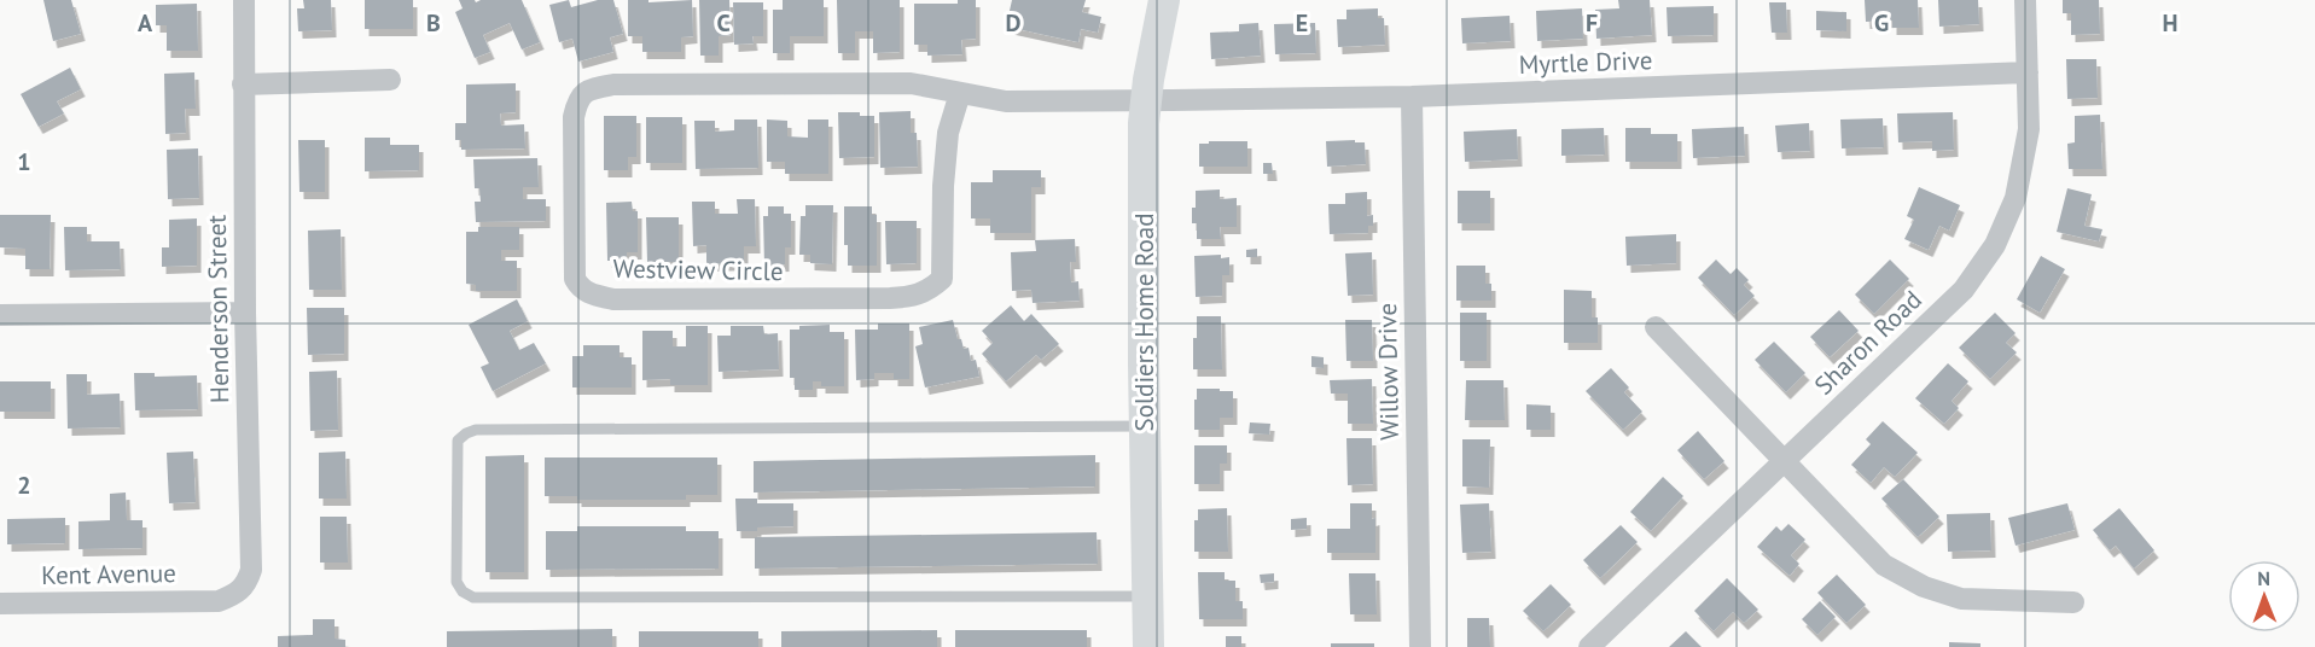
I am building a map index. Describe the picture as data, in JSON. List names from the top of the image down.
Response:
{
  "streets": {
    "street": [
      "Myrtle Drive",
      "Westview Circle",
      "Henderson Street",
      "Soldiers Home Road",
      "Sharon Road",
      "Willow Drive",
      "Kent Avenue"
    ]
  },
  "crossings": [
    ["Myrtle Drive", "Westview Circle"],
    ["Myrtle Drive", "Soldiers Home Road"],
    ["Myrtle Drive", "Sharon Road"],
    ["Myrtle Drive", "Willow Drive"],
    ["Westview Circle", "Soldiers Home Road"],
    ["Henderson Street", "Kent Avenue"]
  ],
  "north": "top",
  "grid": {
    "columns": [
      "A",
      "B",
      "C",
      "D",
      "E",
      "F",
      "G",
      "H"
    ],
    "rows": ["1", "2"]
  }
}
